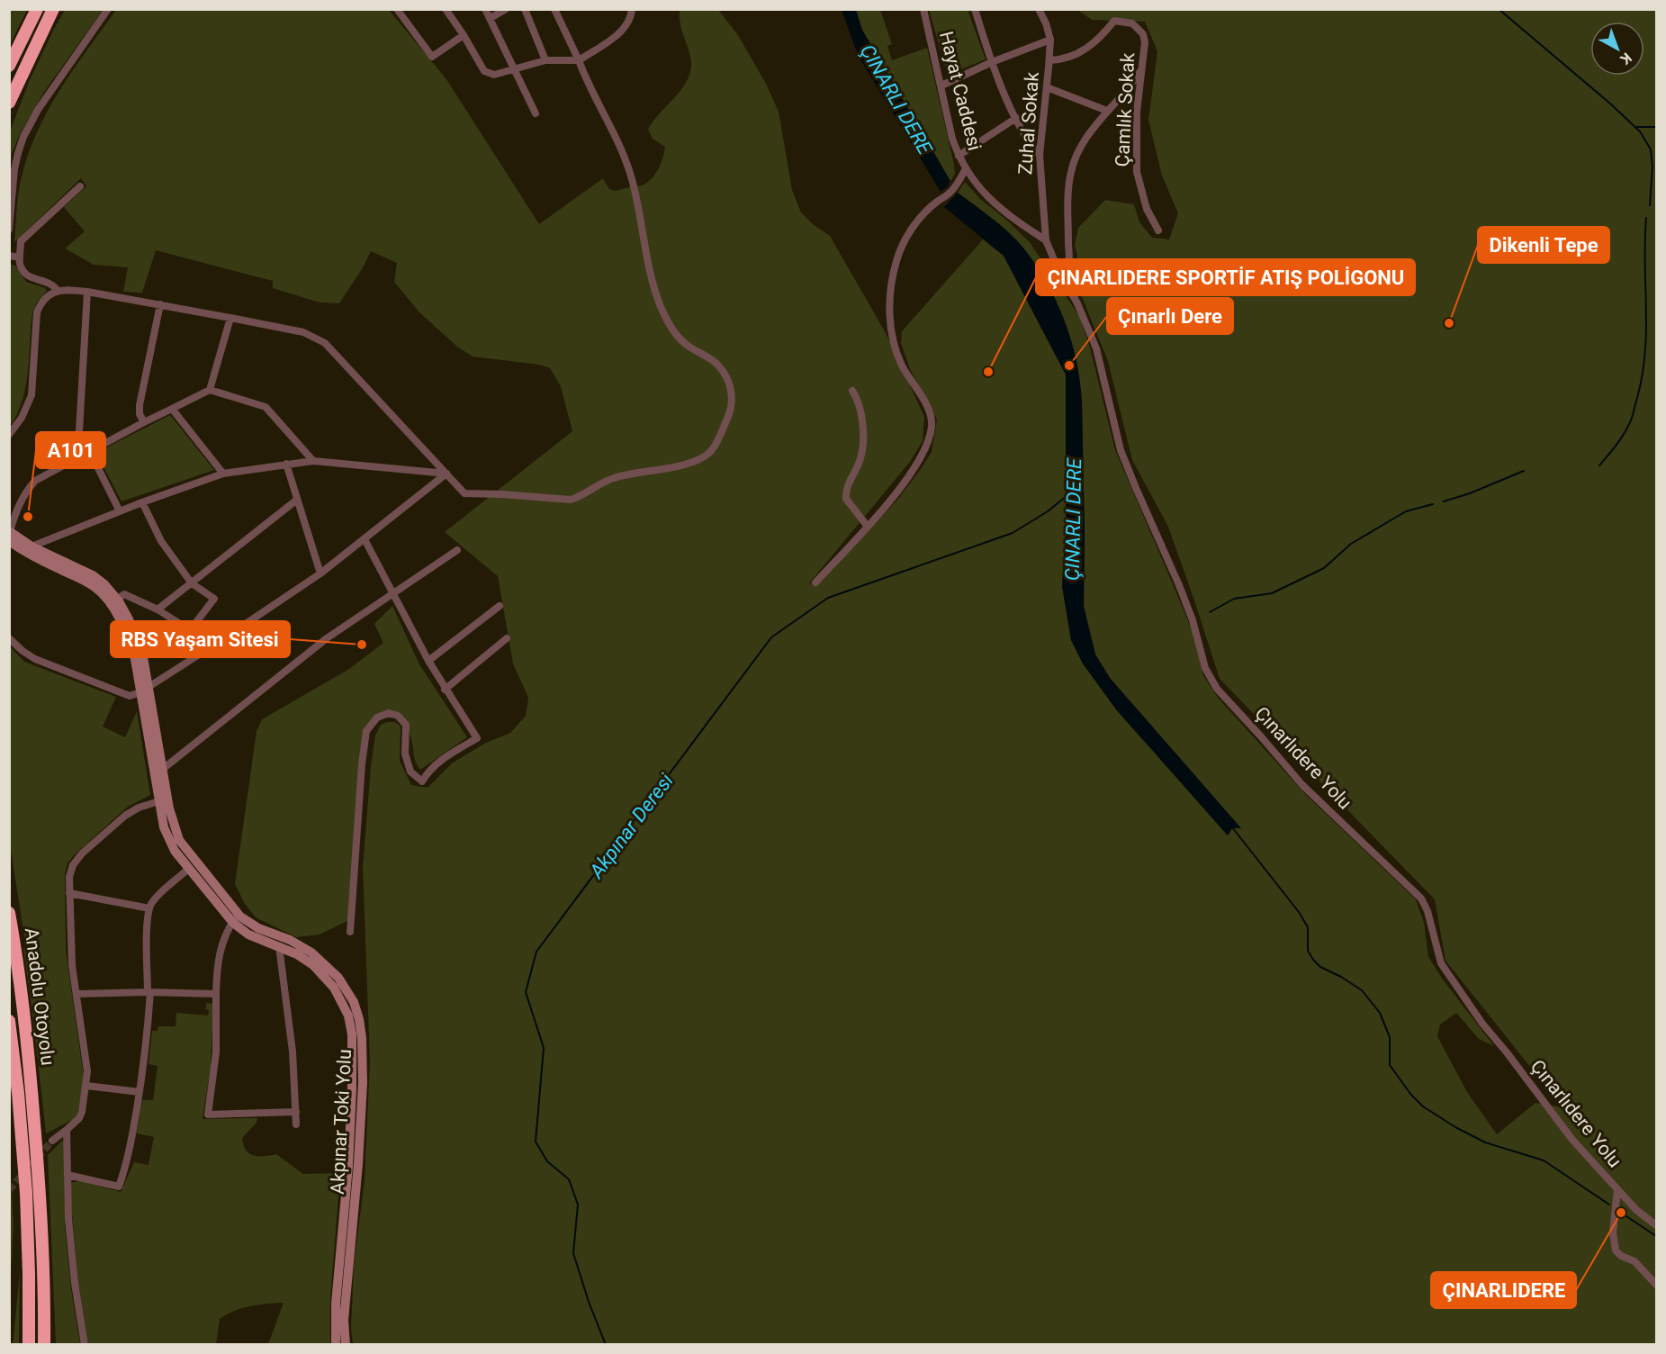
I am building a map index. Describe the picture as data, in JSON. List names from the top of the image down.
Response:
{
  "streets": {
    "highway": ["Anadolu Otoyolu"],
    "main road": ["Akpınar Toki Yolu"],
    "street": [
      "Hayat Caddesi",
      "Çamlık Sokak",
      "Zuhal Sokak",
      "Çınarlıdere Yolu"
    ]
  },
  "crossings": [
    ["Hayat Caddesi", "Zuhal Sokak"],
    ["Hayat Caddesi", "Çınarlıdere Yolu"],
    ["Çamlık Sokak", "Zuhal Sokak"],
    ["Zuhal Sokak", "Çınarlıdere Yolu"]
  ],
  "water": ["ÇINARLI DERE", "Akpınar Deresi"],
  "places": [
    "Dikenli Tepe",
    "Çınarlı Dere",
    "ÇINARLIDERE SPORTİF ATIŞ POLİGONU",
    "A101",
    "RBS Yaşam Sitesi",
    "ÇINARLIDERE"
  ],
  "north": "bottom right"
}
